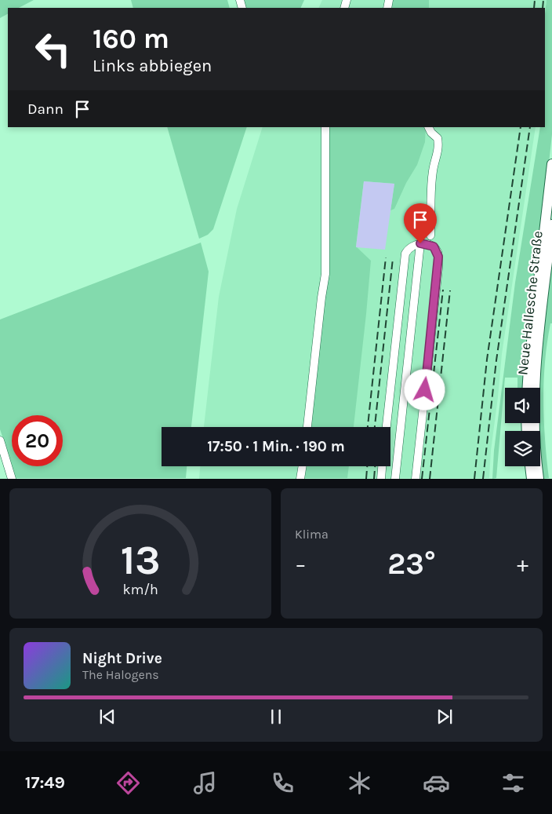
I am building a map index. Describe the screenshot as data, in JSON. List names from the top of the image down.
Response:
{
  "streets": {
    "main road": ["Neue Hallesche Straße"]
  },
  "page": {
    "turn": ["160 m", "Links abbiegen"],
    "then": "Dann",
    "limit": "20",
    "trip": "17:50 · 1 Min. · 190 m",
    "tile": "Klima",
    "heat": ["−", "23°", "+"],
    "song": ["Night Drive", "The Halogens"],
    "tabs": "17:49",
    "gauge": ["13", "km/h"]
  }
}
